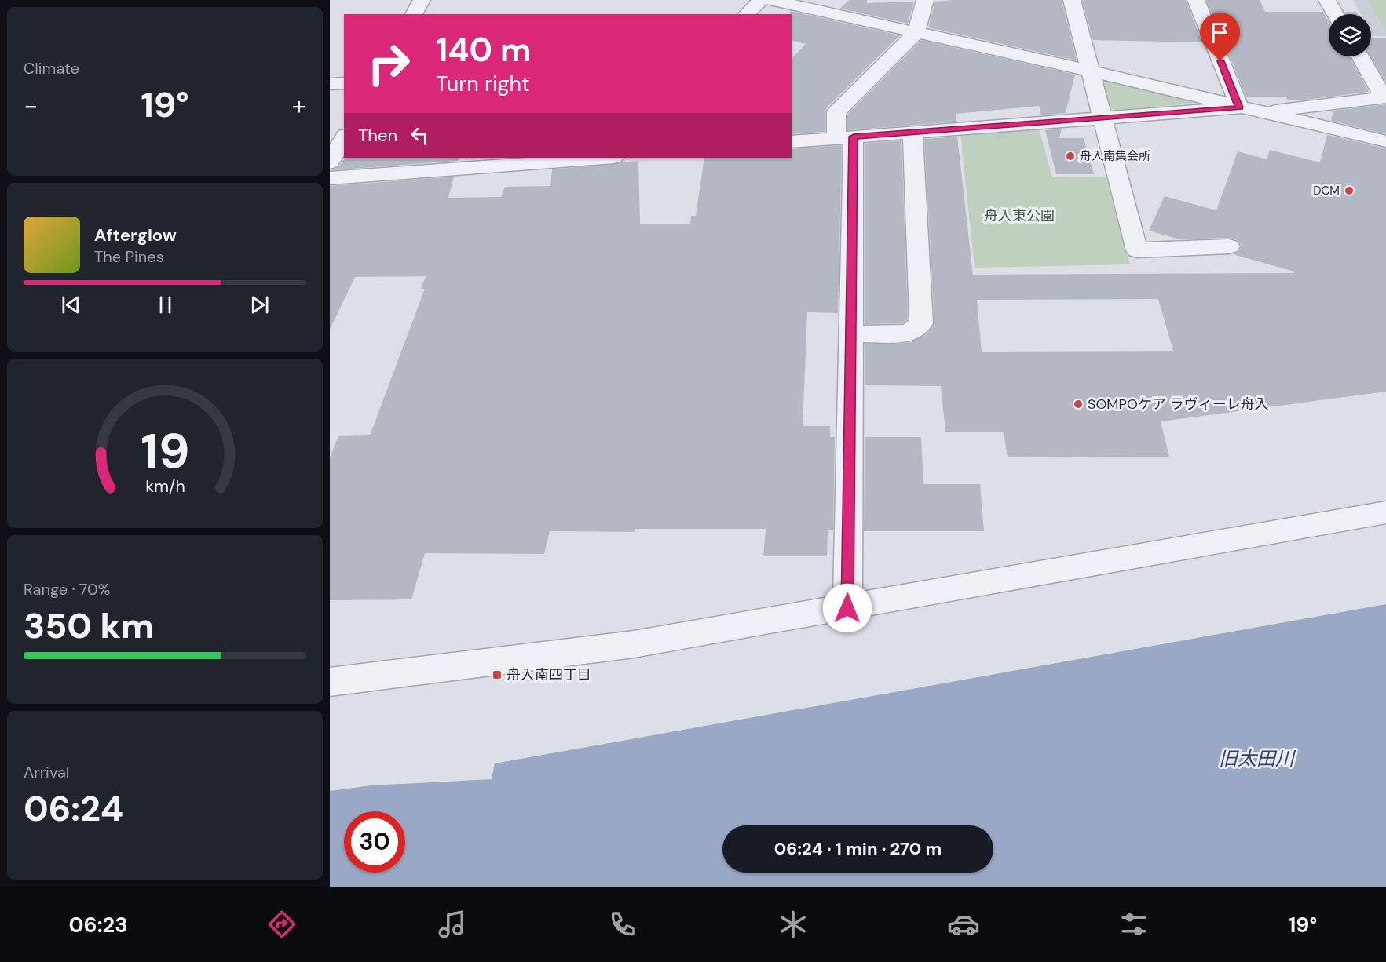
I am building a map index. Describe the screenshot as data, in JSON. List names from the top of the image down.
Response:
{
  "water": ["旧太田川"],
  "parks": ["舟入東公園"],
  "places": {
    "other": ["舟入南集会所", "DCM", "SOMPOケア ラヴィーレ舟入"],
    "transit": ["舟入南四丁目"]
  },
  "page": {
    "tile": [
      "Climate",
      ["Range · 70%", "350 km"],
      ["Arrival", "06:24"]
    ],
    "turn": ["140 m", "Turn right"],
    "heat": ["−", "19°", "+"],
    "then": "Then",
    "song": ["Afterglow", "The Pines"],
    "limit": "30",
    "trip": "06:24 · 1 min · 270 m",
    "tabs": ["06:23", "19°"],
    "gauge": ["19", "km/h"]
  }
}
